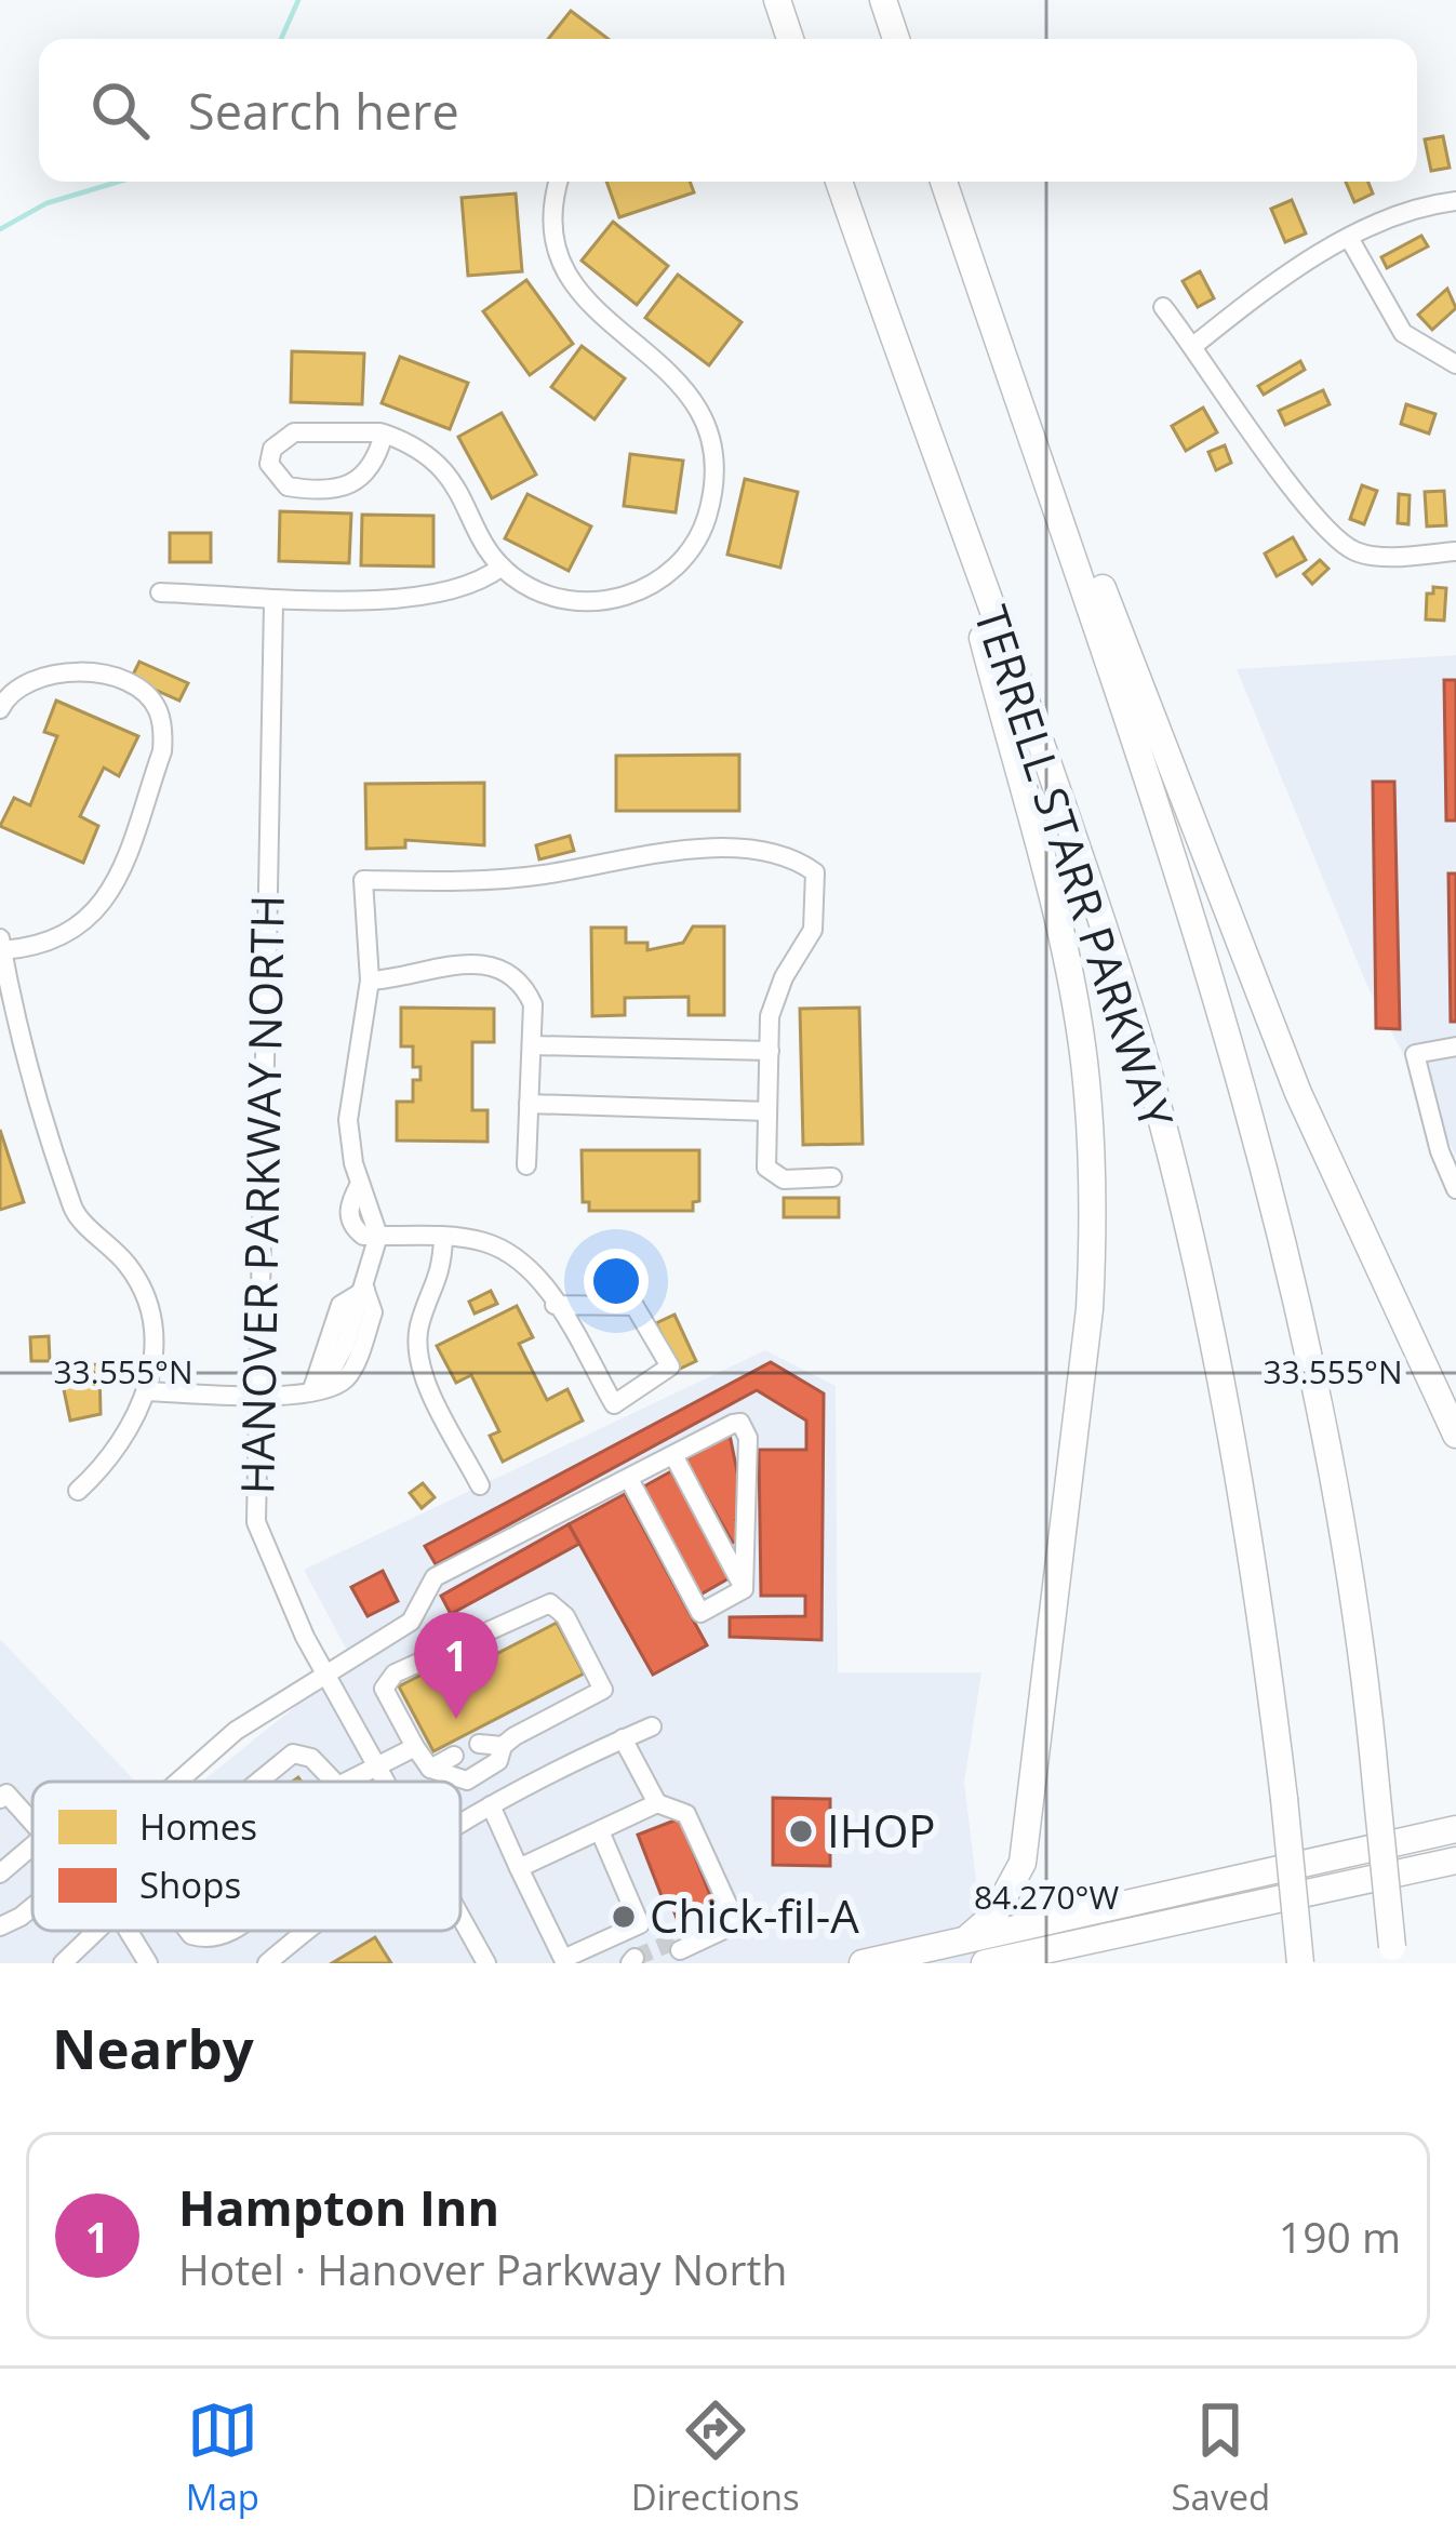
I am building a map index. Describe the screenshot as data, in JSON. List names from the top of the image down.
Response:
{
  "streets": {
    "highway": ["TERRELL STARR PARKWAY"],
    "street": ["HANOVER PARKWAY NORTH"]
  },
  "places": ["IHOP", "Chick-fil-A"],
  "legend": ["Homes", "Shops"],
  "page": {
    "search": "Search here",
    "pins": "1",
    "heading": "Nearby",
    "list": [
      {
        "mark": "1",
        "name": "Hampton Inn",
        "note": "Hotel · Hanover Parkway North",
        "value": "190 m"
      }
    ],
    "nav": ["Map", "Directions", "Saved"]
  },
  "coordinates": ["33.555°N", "84.270°W"]
}
